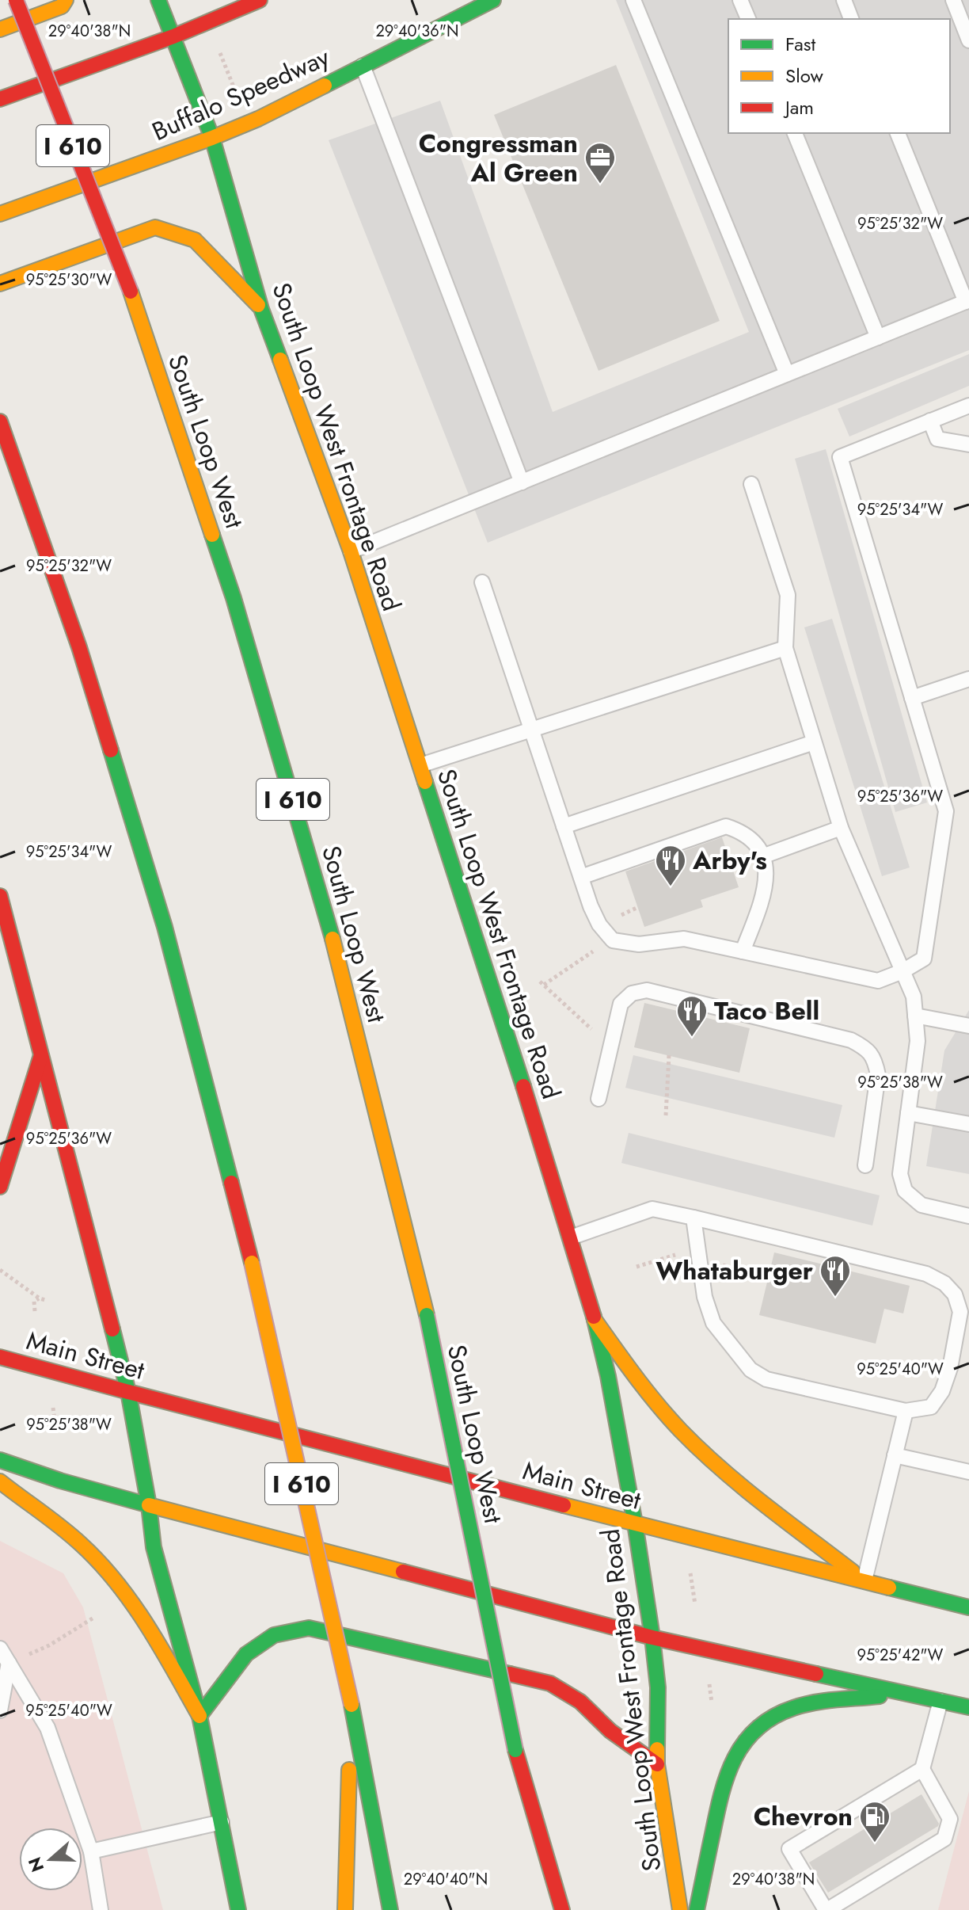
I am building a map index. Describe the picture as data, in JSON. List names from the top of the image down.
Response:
{
  "streets": {
    "main road": [
      "Buffalo Speedway",
      "I 610",
      "South Loop West",
      "South Loop West Frontage Road",
      "Main Street"
    ]
  },
  "crossings": [
    ["Buffalo Speedway", "South Loop West Frontage Road"],
    ["South Loop West Frontage Road", "Main Street"]
  ],
  "places": {
    "office": ["Congressman Al Green"],
    "restaurant": ["Arby's", "Taco Bell", "Whataburger"],
    "fuel station": ["Chevron"]
  },
  "legend": ["Fast", "Slow", "Jam"],
  "north": "left",
  "coordinates": [
    "29°40'38\"N",
    "29°40'36\"N",
    "95°25'32\"W",
    "95°25'30\"W",
    "95°25'34\"W",
    "95°25'36\"W",
    "95°25'38\"W",
    "95°25'40\"W",
    "95°25'42\"W",
    "29°40'40\"N"
  ]
}
